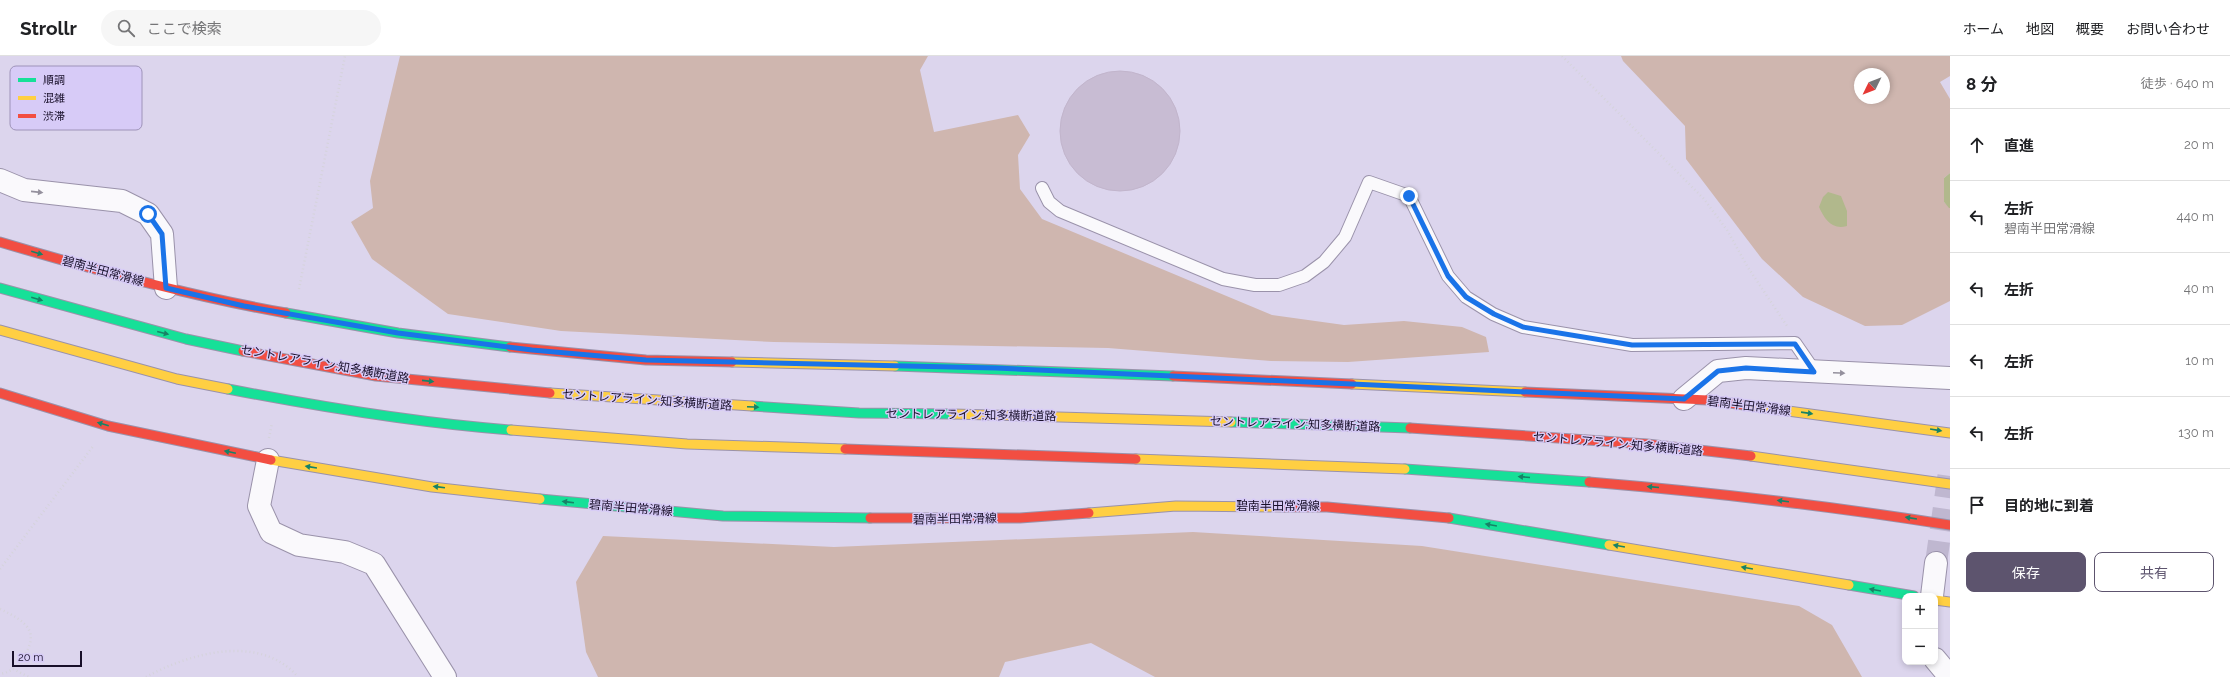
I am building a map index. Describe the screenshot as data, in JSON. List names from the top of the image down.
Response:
{
  "streets": {
    "main road": ["碧南半田常滑線", "セントレアライン;知多横断道路"]
  },
  "legend": ["順調", "混雑", "渋滞"],
  "scale_bar": "20 m",
  "north": "bottom left",
  "page": {
    "header": "Strollr",
    "search": "ここで検索",
    "nav": [
      "ホーム",
      "地図",
      "概要",
      "お問い合わせ"
    ],
    "heading": ["8 分", "徒歩 · 640 m"],
    "list": [
      ["直進", "20 m"],
      ["左折", "碧南半田常滑線", "440 m"],
      ["左折", "40 m"],
      ["左折", "10 m"],
      ["左折", "130 m"],
      "目的地に到着"
    ],
    "buttons": ["保存", "共有"],
    "map_buttons": ["+", "−"],
    "scale": "20 m"
  }
}
